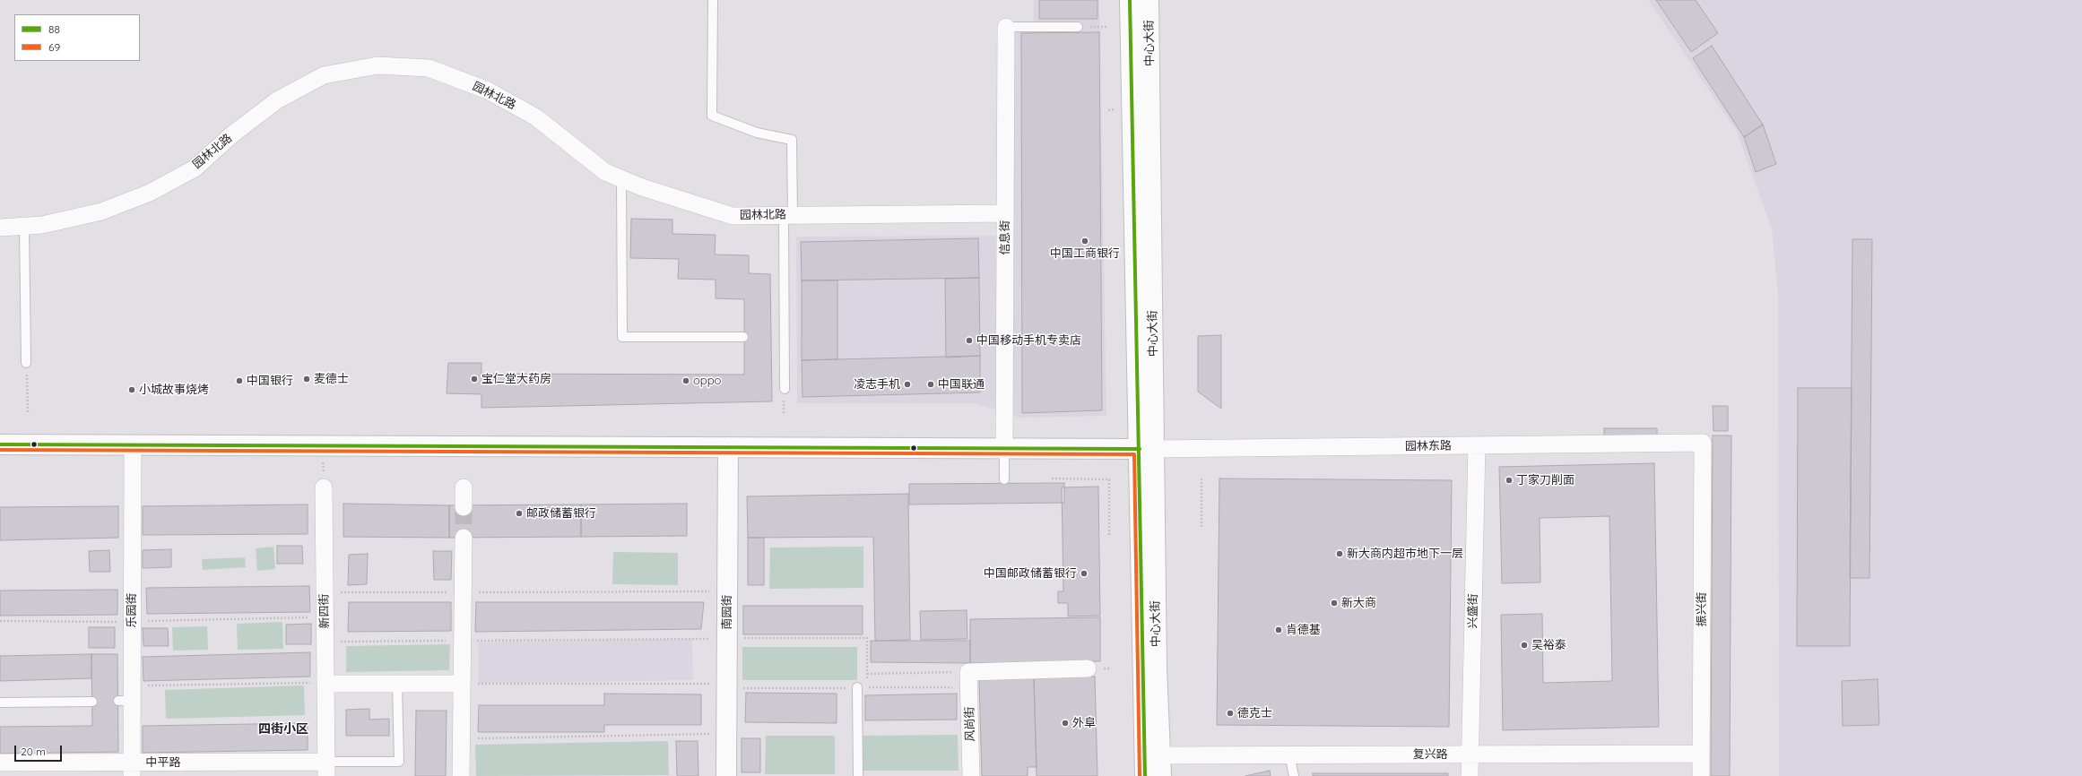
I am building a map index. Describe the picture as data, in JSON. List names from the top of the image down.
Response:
{
  "streets": {
    "main road": ["中心大街", "南园街"],
    "street": [
      "园林北路",
      "信息街",
      "园林东路",
      "振兴街",
      "乐园街",
      "新四街",
      "兴盛街",
      "风尚街",
      "复兴路",
      "中平路"
    ]
  },
  "crossings": [
    ["中心大街", "园林东路"],
    ["中心大街", "复兴路"],
    ["园林北路", "信息街"],
    ["园林东路", "振兴街"],
    ["园林东路", "兴盛街"],
    ["振兴街", "复兴路"],
    ["乐园街", "中平路"],
    ["新四街", "中平路"],
    ["兴盛街", "复兴路"]
  ],
  "districts": ["四街小区"],
  "places": [
    "中国工商银行",
    "中国移动手机专卖店",
    "麦德士",
    "宝仁堂大药房",
    "中国银行",
    "oppo",
    "凌志手机",
    "中国联通",
    "小城故事烧烤",
    "丁家刀削面",
    "邮政储蓄银行",
    "新大商内超市地下一层",
    "中国邮政储蓄银行",
    "新大商",
    "肯德基",
    "吴裕泰",
    "德克士",
    "外阜"
  ],
  "lines": ["transit line 88", "transit line 69"],
  "legend": ["88", "69"],
  "scale_bar": "20 m"
}
